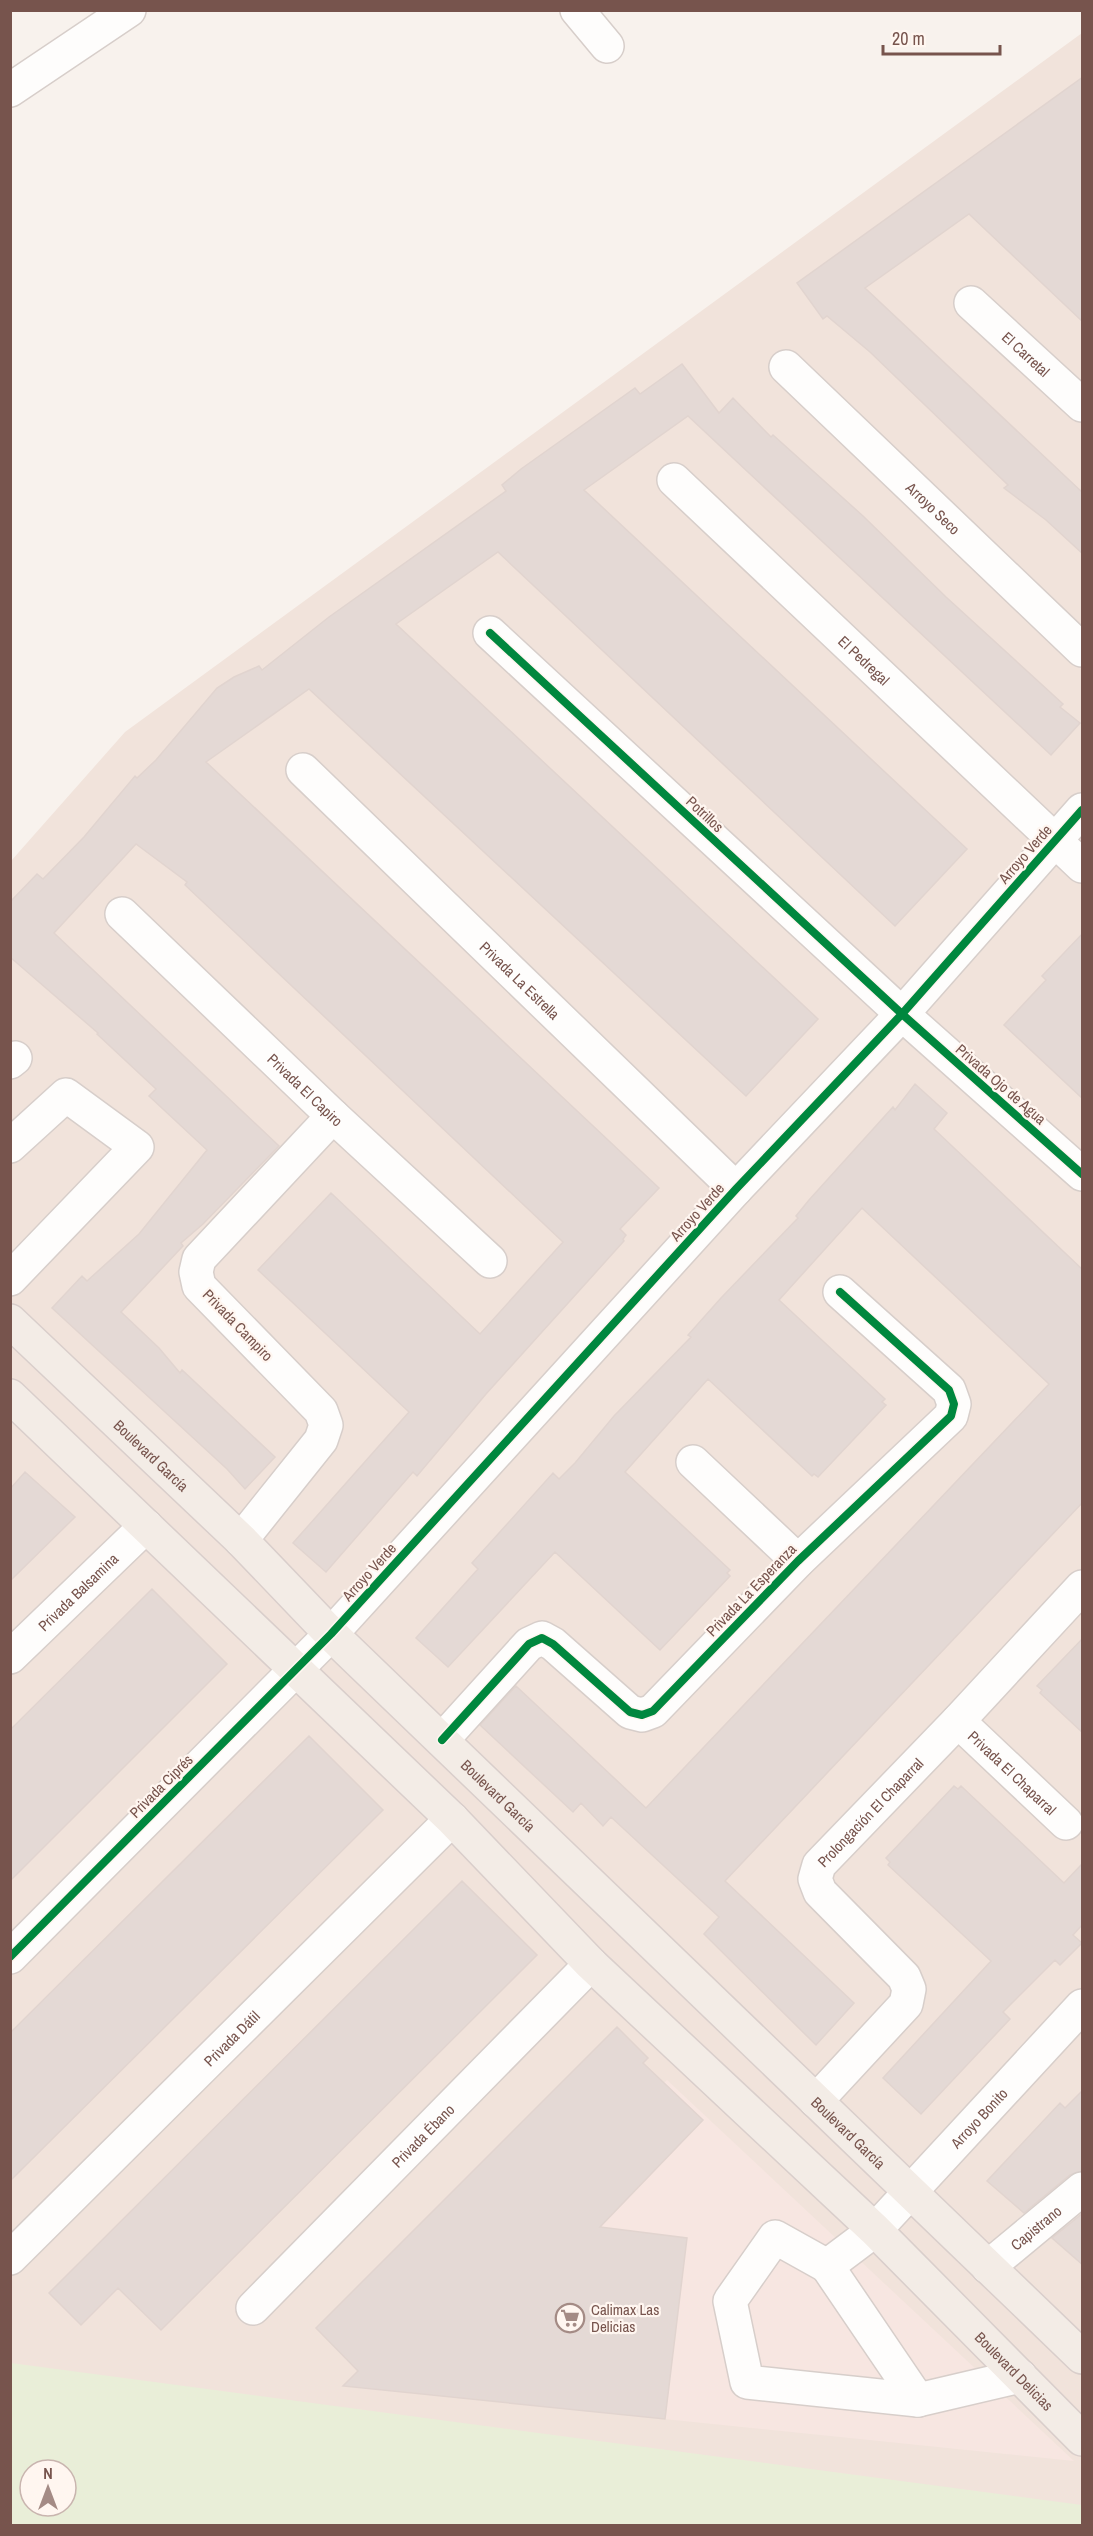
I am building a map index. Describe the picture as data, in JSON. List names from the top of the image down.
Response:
{
  "streets": {
    "main road": ["Boulevard García", "Boulevard Delicias"],
    "street": [
      "El Carretal",
      "Arroyo Seco",
      "El Pedregal",
      "Potrillos",
      "Arroyo Verde",
      "Privada La Estrella",
      "Privada Ojo de Agua",
      "Privada El Capiro",
      "Privada Campiro",
      "Privada La Esperanza",
      "Privada Balsamina",
      "Privada El Chaparral",
      "Privada Ciprés",
      "Prolongación El Chaparral",
      "Privada Dátil",
      "Arroyo Bonito",
      "Privada Ébano",
      "Capistrano"
    ]
  },
  "crossings": [
    ["El Pedregal", "Arroyo Verde"],
    ["Potrillos", "Arroyo Verde"],
    ["Potrillos", "Privada Ojo de Agua"],
    ["Arroyo Verde", "Privada La Estrella"],
    ["Arroyo Verde", "Privada Ojo de Agua"],
    ["Arroyo Verde", "Boulevard García"],
    ["Arroyo Verde", "Privada Ciprés"],
    ["Privada El Capiro", "Privada Campiro"],
    ["Privada Campiro", "Boulevard García"],
    ["Boulevard García", "Privada La Esperanza"],
    ["Boulevard García", "Privada Ciprés"],
    ["Boulevard García", "Prolongación El Chaparral"],
    ["Boulevard García", "Arroyo Bonito"],
    ["Boulevard García", "Capistrano"],
    ["Privada El Chaparral", "Prolongación El Chaparral"],
    ["Arroyo Bonito", "Boulevard Delicias"]
  ],
  "places": {
    "supermarket": ["Calimax Las Delicias"]
  },
  "scale_bar": "20 m",
  "north": "top"
}
